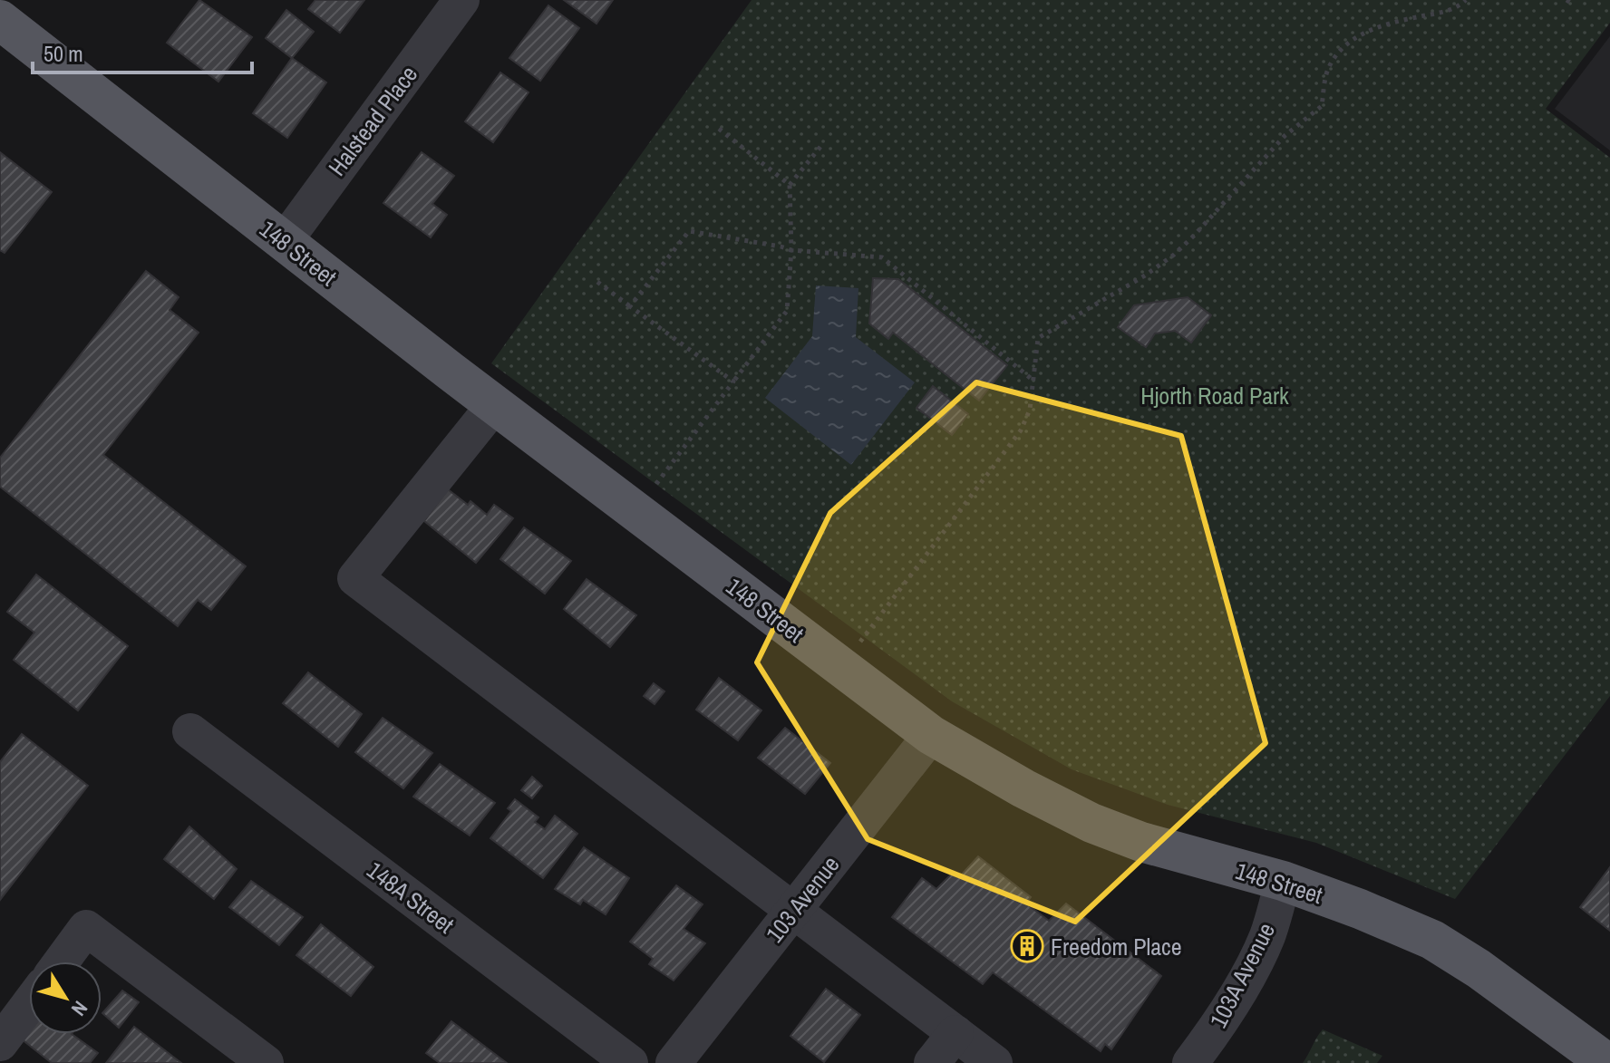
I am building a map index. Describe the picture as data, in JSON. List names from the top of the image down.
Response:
{
  "streets": {
    "main road": ["148 Street"],
    "street": [
      "Halstead Place",
      "148A Street",
      "103 Avenue",
      "103A Avenue"
    ]
  },
  "crossings": [
    ["Halstead Place", "148 Street"],
    ["148 Street", "103 Avenue"],
    ["148 Street", "103A Avenue"]
  ],
  "parks": ["Hjorth Road Park"],
  "places": {
    "building": ["Freedom Place"]
  },
  "scale_bar": "50 m",
  "north": "bottom right"
}
